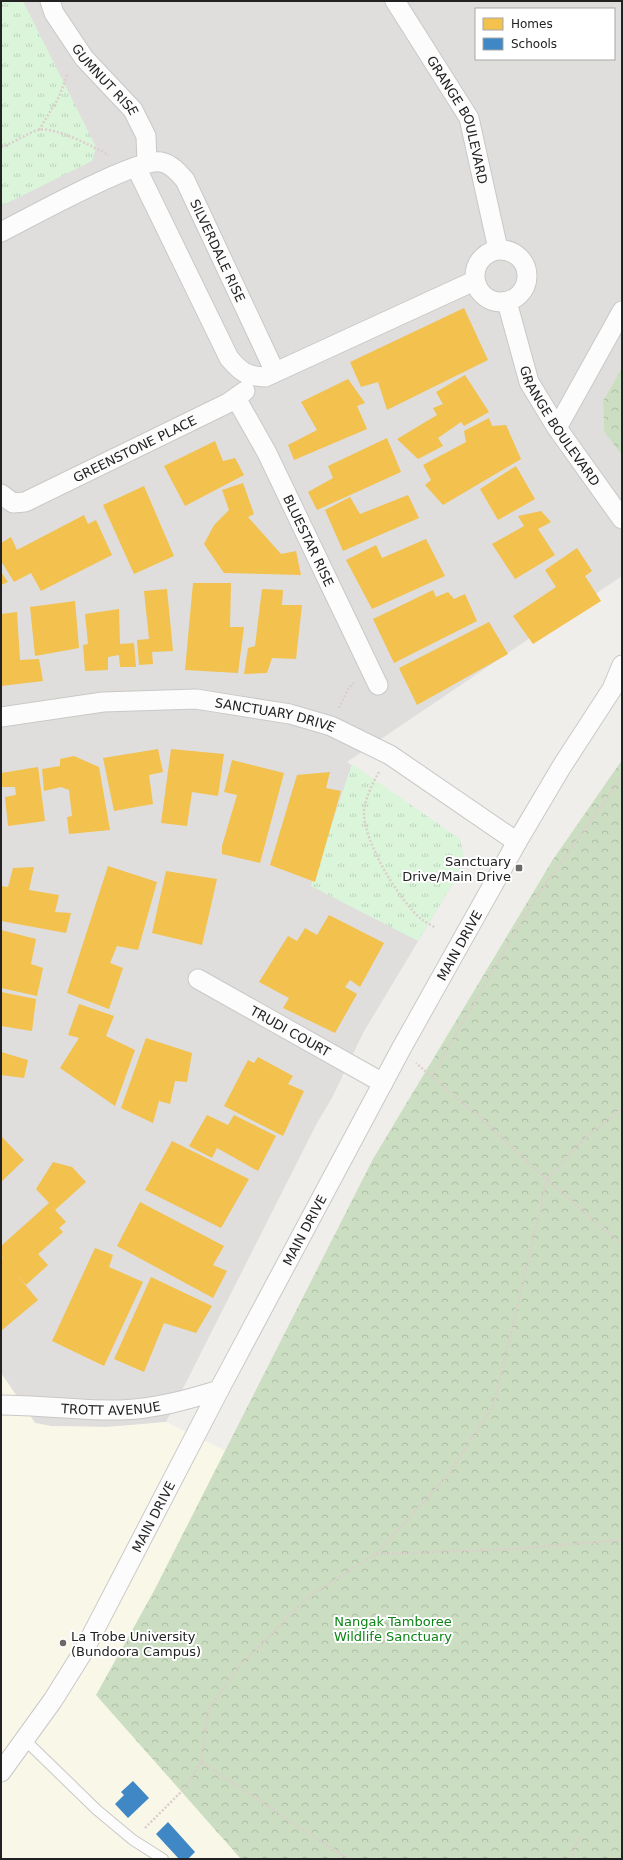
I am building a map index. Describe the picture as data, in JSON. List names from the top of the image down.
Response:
{
  "streets": {
    "street": [
      "GUMNUT RISE",
      "GRANGE BOULEVARD",
      "SILVERDALE RISE",
      "GREENSTONE PLACE",
      "BLUESTAR RISE",
      "SANCTUARY DRIVE",
      "MAIN DRIVE",
      "TRUDI COURT",
      "TROTT AVENUE"
    ]
  },
  "crossings": [
    ["GUMNUT RISE", "SILVERDALE RISE"],
    ["SILVERDALE RISE", "GREENSTONE PLACE"],
    ["GREENSTONE PLACE", "BLUESTAR RISE"],
    ["SANCTUARY DRIVE", "MAIN DRIVE"],
    ["MAIN DRIVE", "TRUDI COURT"],
    ["MAIN DRIVE", "TROTT AVENUE"]
  ],
  "parks": ["Nangak Tamboree Wildlife Sanctuary"],
  "places": {
    "transit": ["Sanctuary Drive/Main Drive"],
    "other": ["La Trobe University (Bundoora Campus)"]
  },
  "legend": ["Homes", "Schools"]
}
